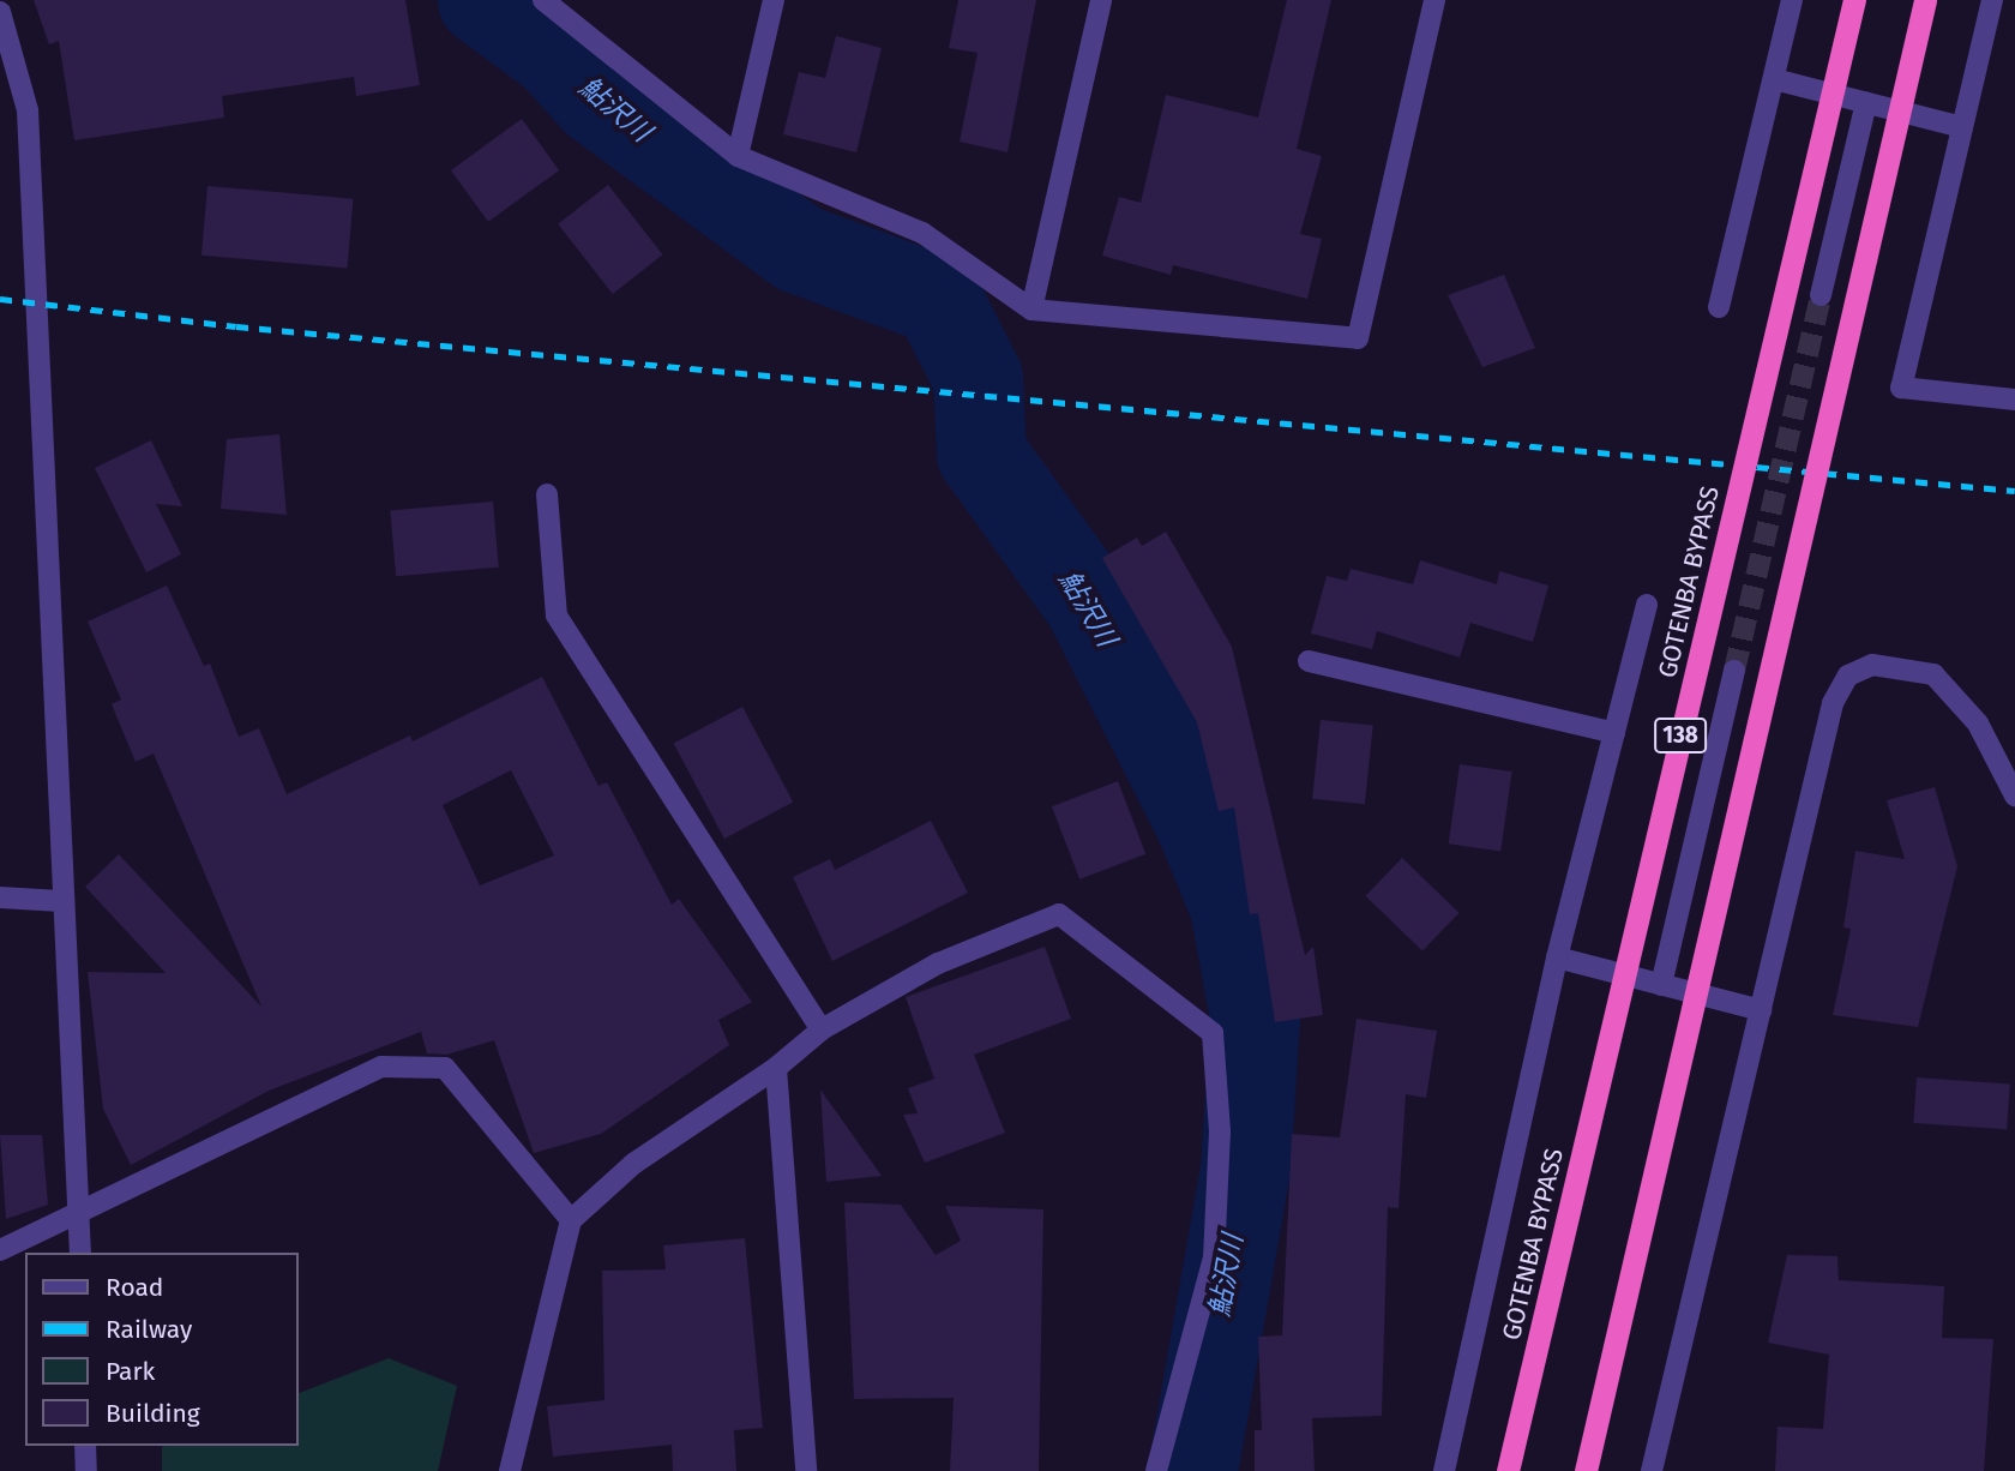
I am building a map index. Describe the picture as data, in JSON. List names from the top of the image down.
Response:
{
  "streets": {
    "highway": ["GOTENBA BYPASS", "138"]
  },
  "water": ["鮎沢川"],
  "legend": [
    "Road",
    "Railway",
    "Park",
    "Building"
  ]
}
